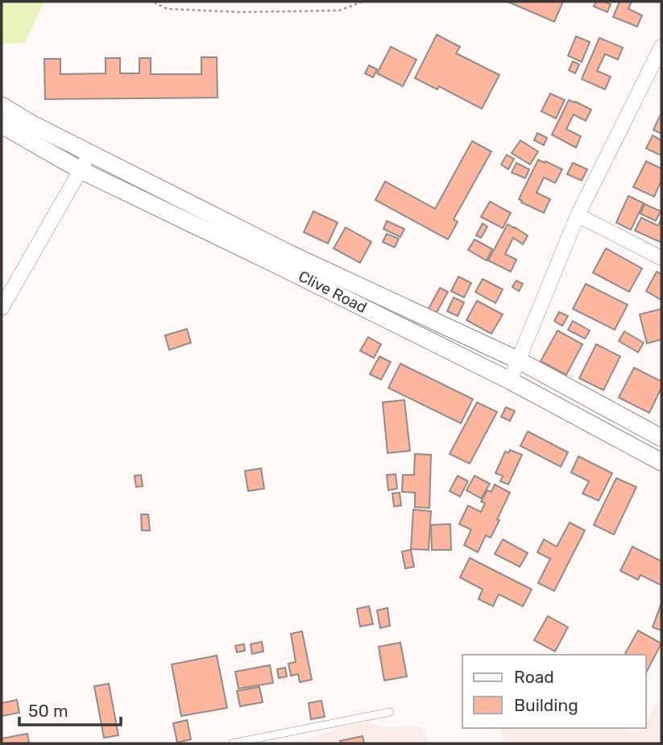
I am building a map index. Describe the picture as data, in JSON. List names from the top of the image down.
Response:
{
  "streets": {
    "street": ["Clive Road"]
  },
  "legend": ["Road", "Building"],
  "scale_bar": "50 m"
}
